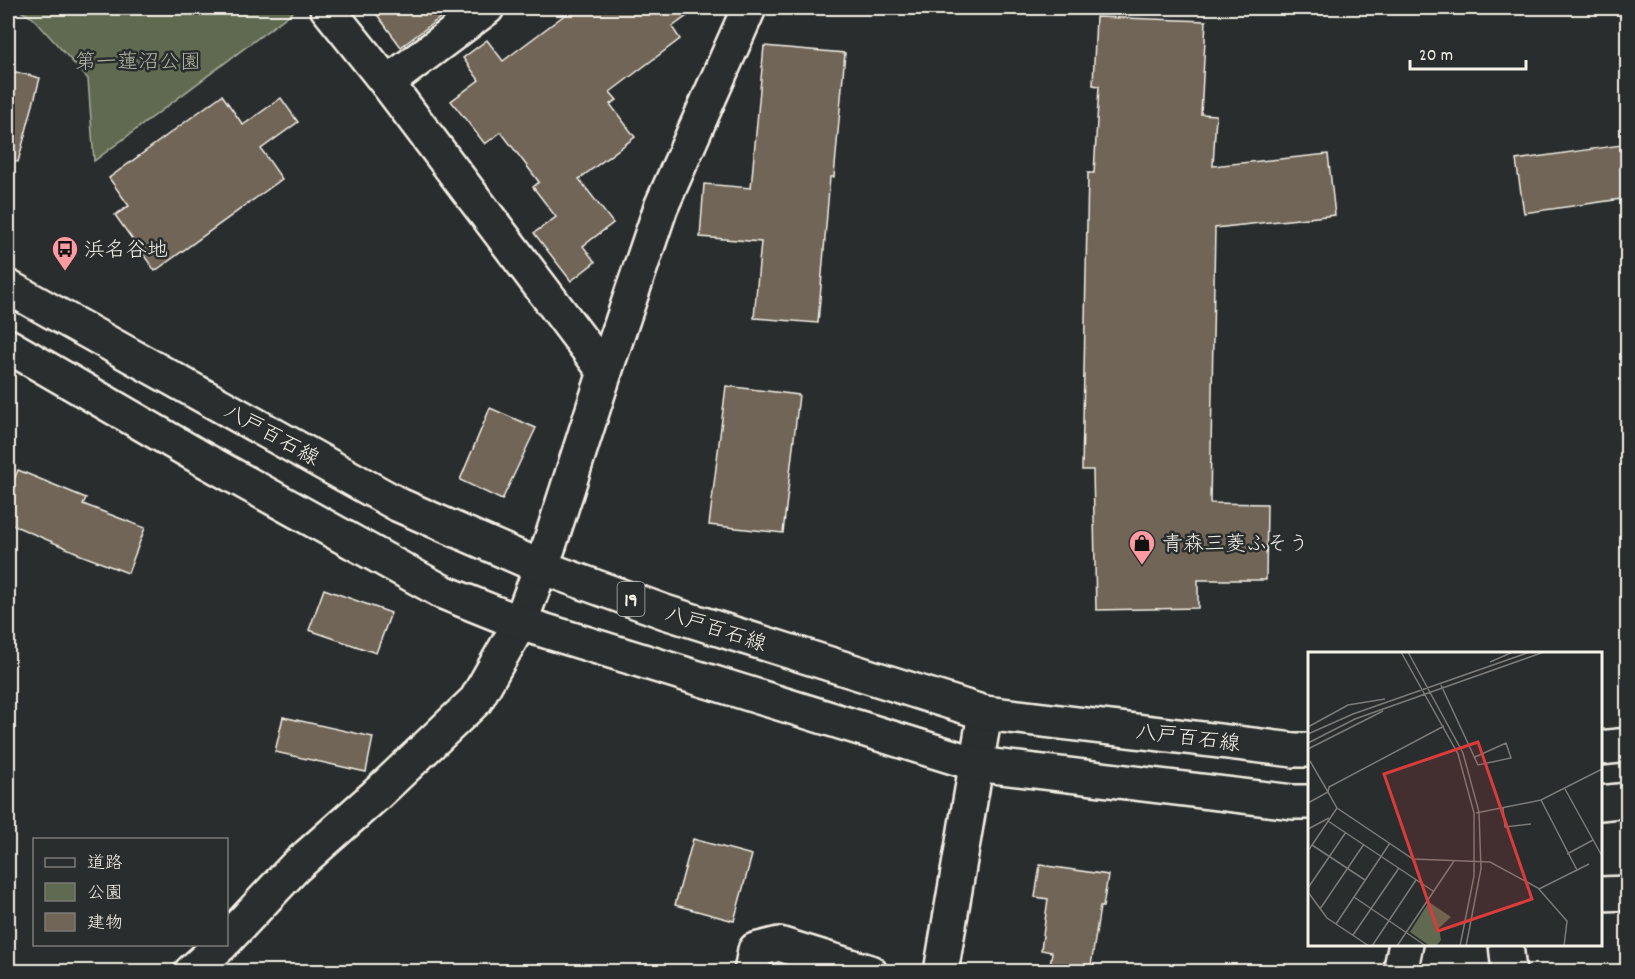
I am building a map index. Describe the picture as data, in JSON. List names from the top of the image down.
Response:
{
  "streets": {
    "main road": ["八戸百石線", "19"]
  },
  "parks": ["第一蓮沼公園"],
  "places": {
    "bus stop": ["浜名谷地"],
    "shop": ["青森三菱ふそう"]
  },
  "legend": ["道路", "公園", "建物"],
  "scale_bar": "20 m"
}
